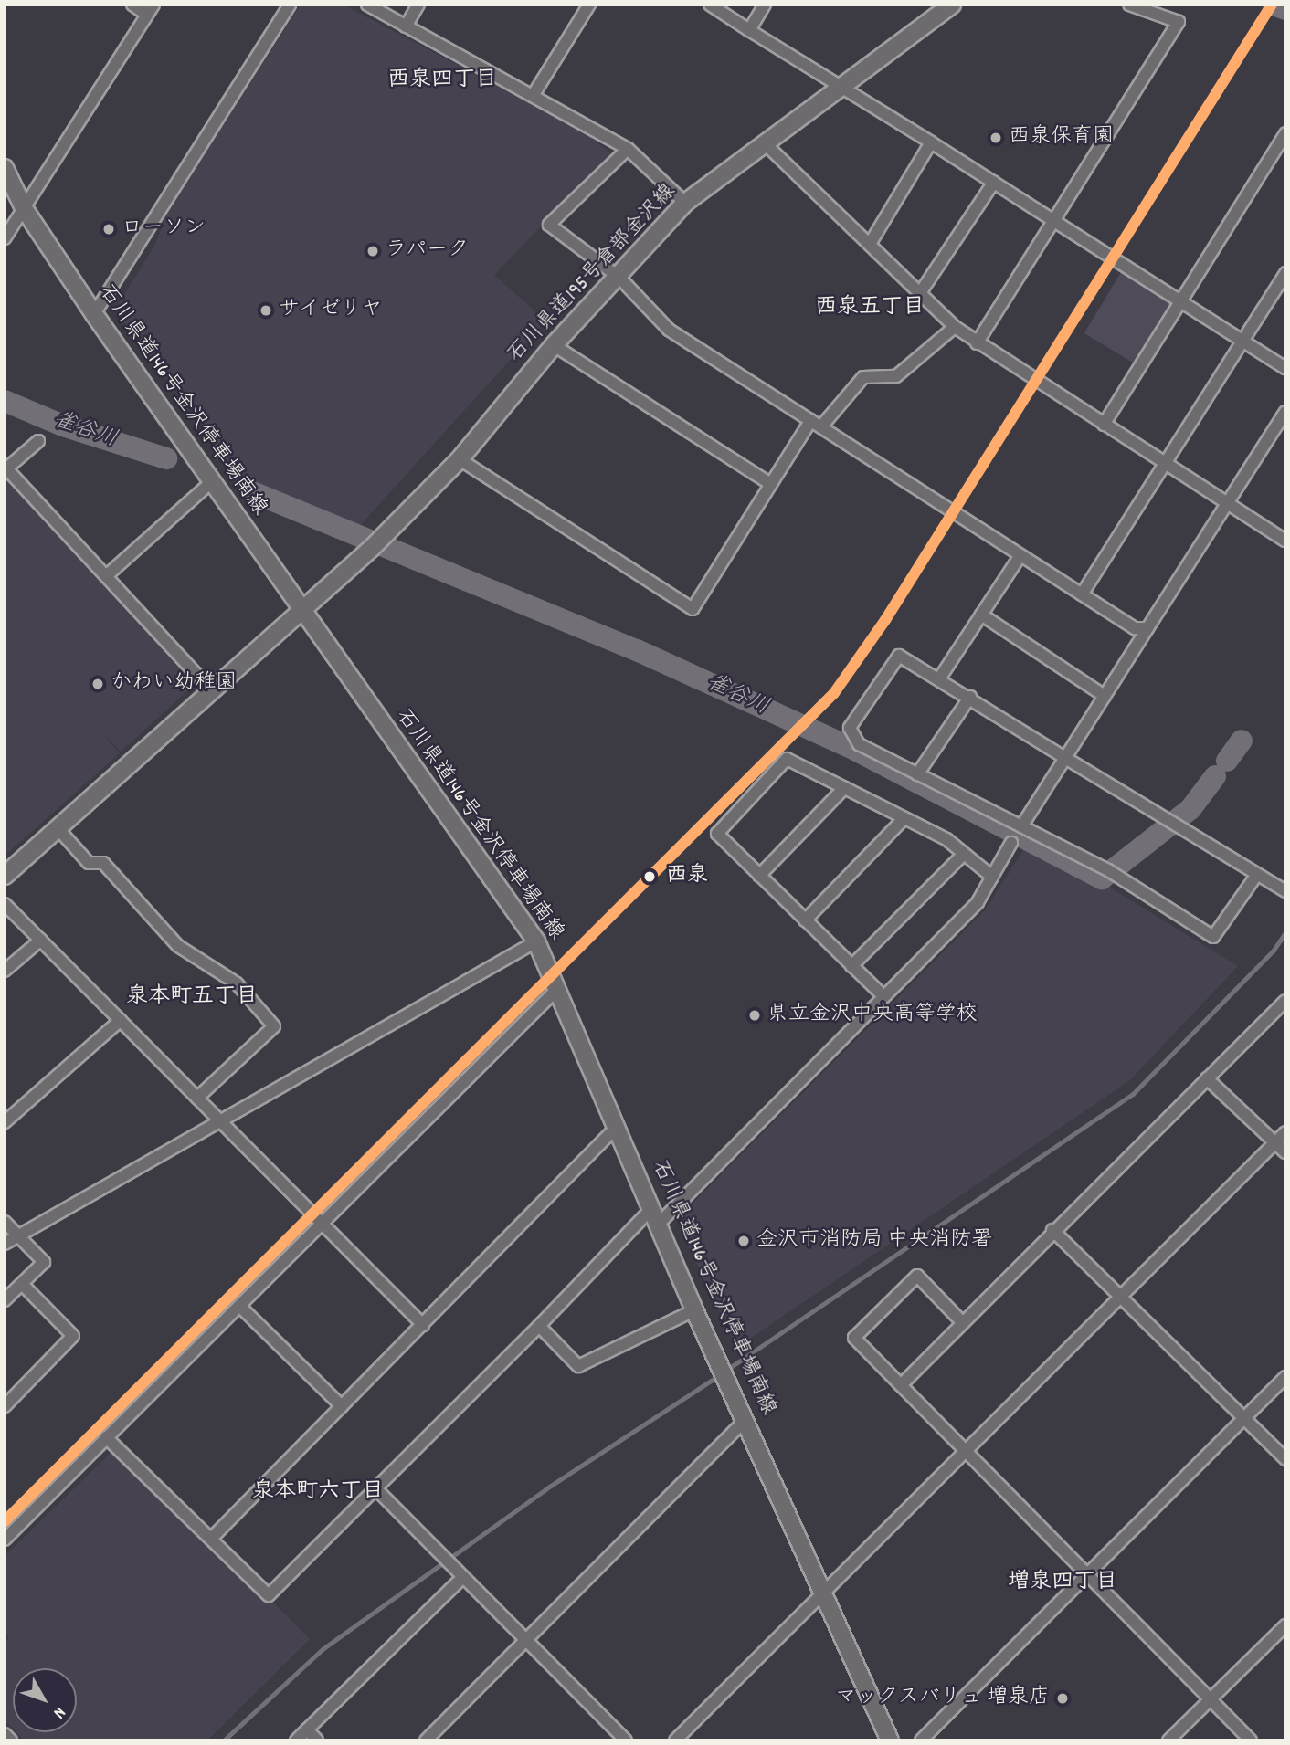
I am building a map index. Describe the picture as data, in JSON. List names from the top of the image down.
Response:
{
  "streets": {
    "main road": ["石川県道195号倉部金沢線", "石川県道146号金沢停車場南線"]
  },
  "crossings": [
    ["石川県道195号倉部金沢線", "石川県道146号金沢停車場南線"]
  ],
  "districts": [
    "西泉四丁目",
    "西泉五丁目",
    "泉本町五丁目",
    "泉本町六丁目",
    "増泉四丁目"
  ],
  "water": ["雀谷川"],
  "places": [
    "西泉保育園",
    "ローソン",
    "ラパーク",
    "サイゼリヤ",
    "かわい幼稚園",
    "西泉",
    "県立金沢中央高等学校",
    "金沢市消防局 中央消防署",
    "マックスバリュ 増泉店"
  ],
  "north": "bottom right"
}
